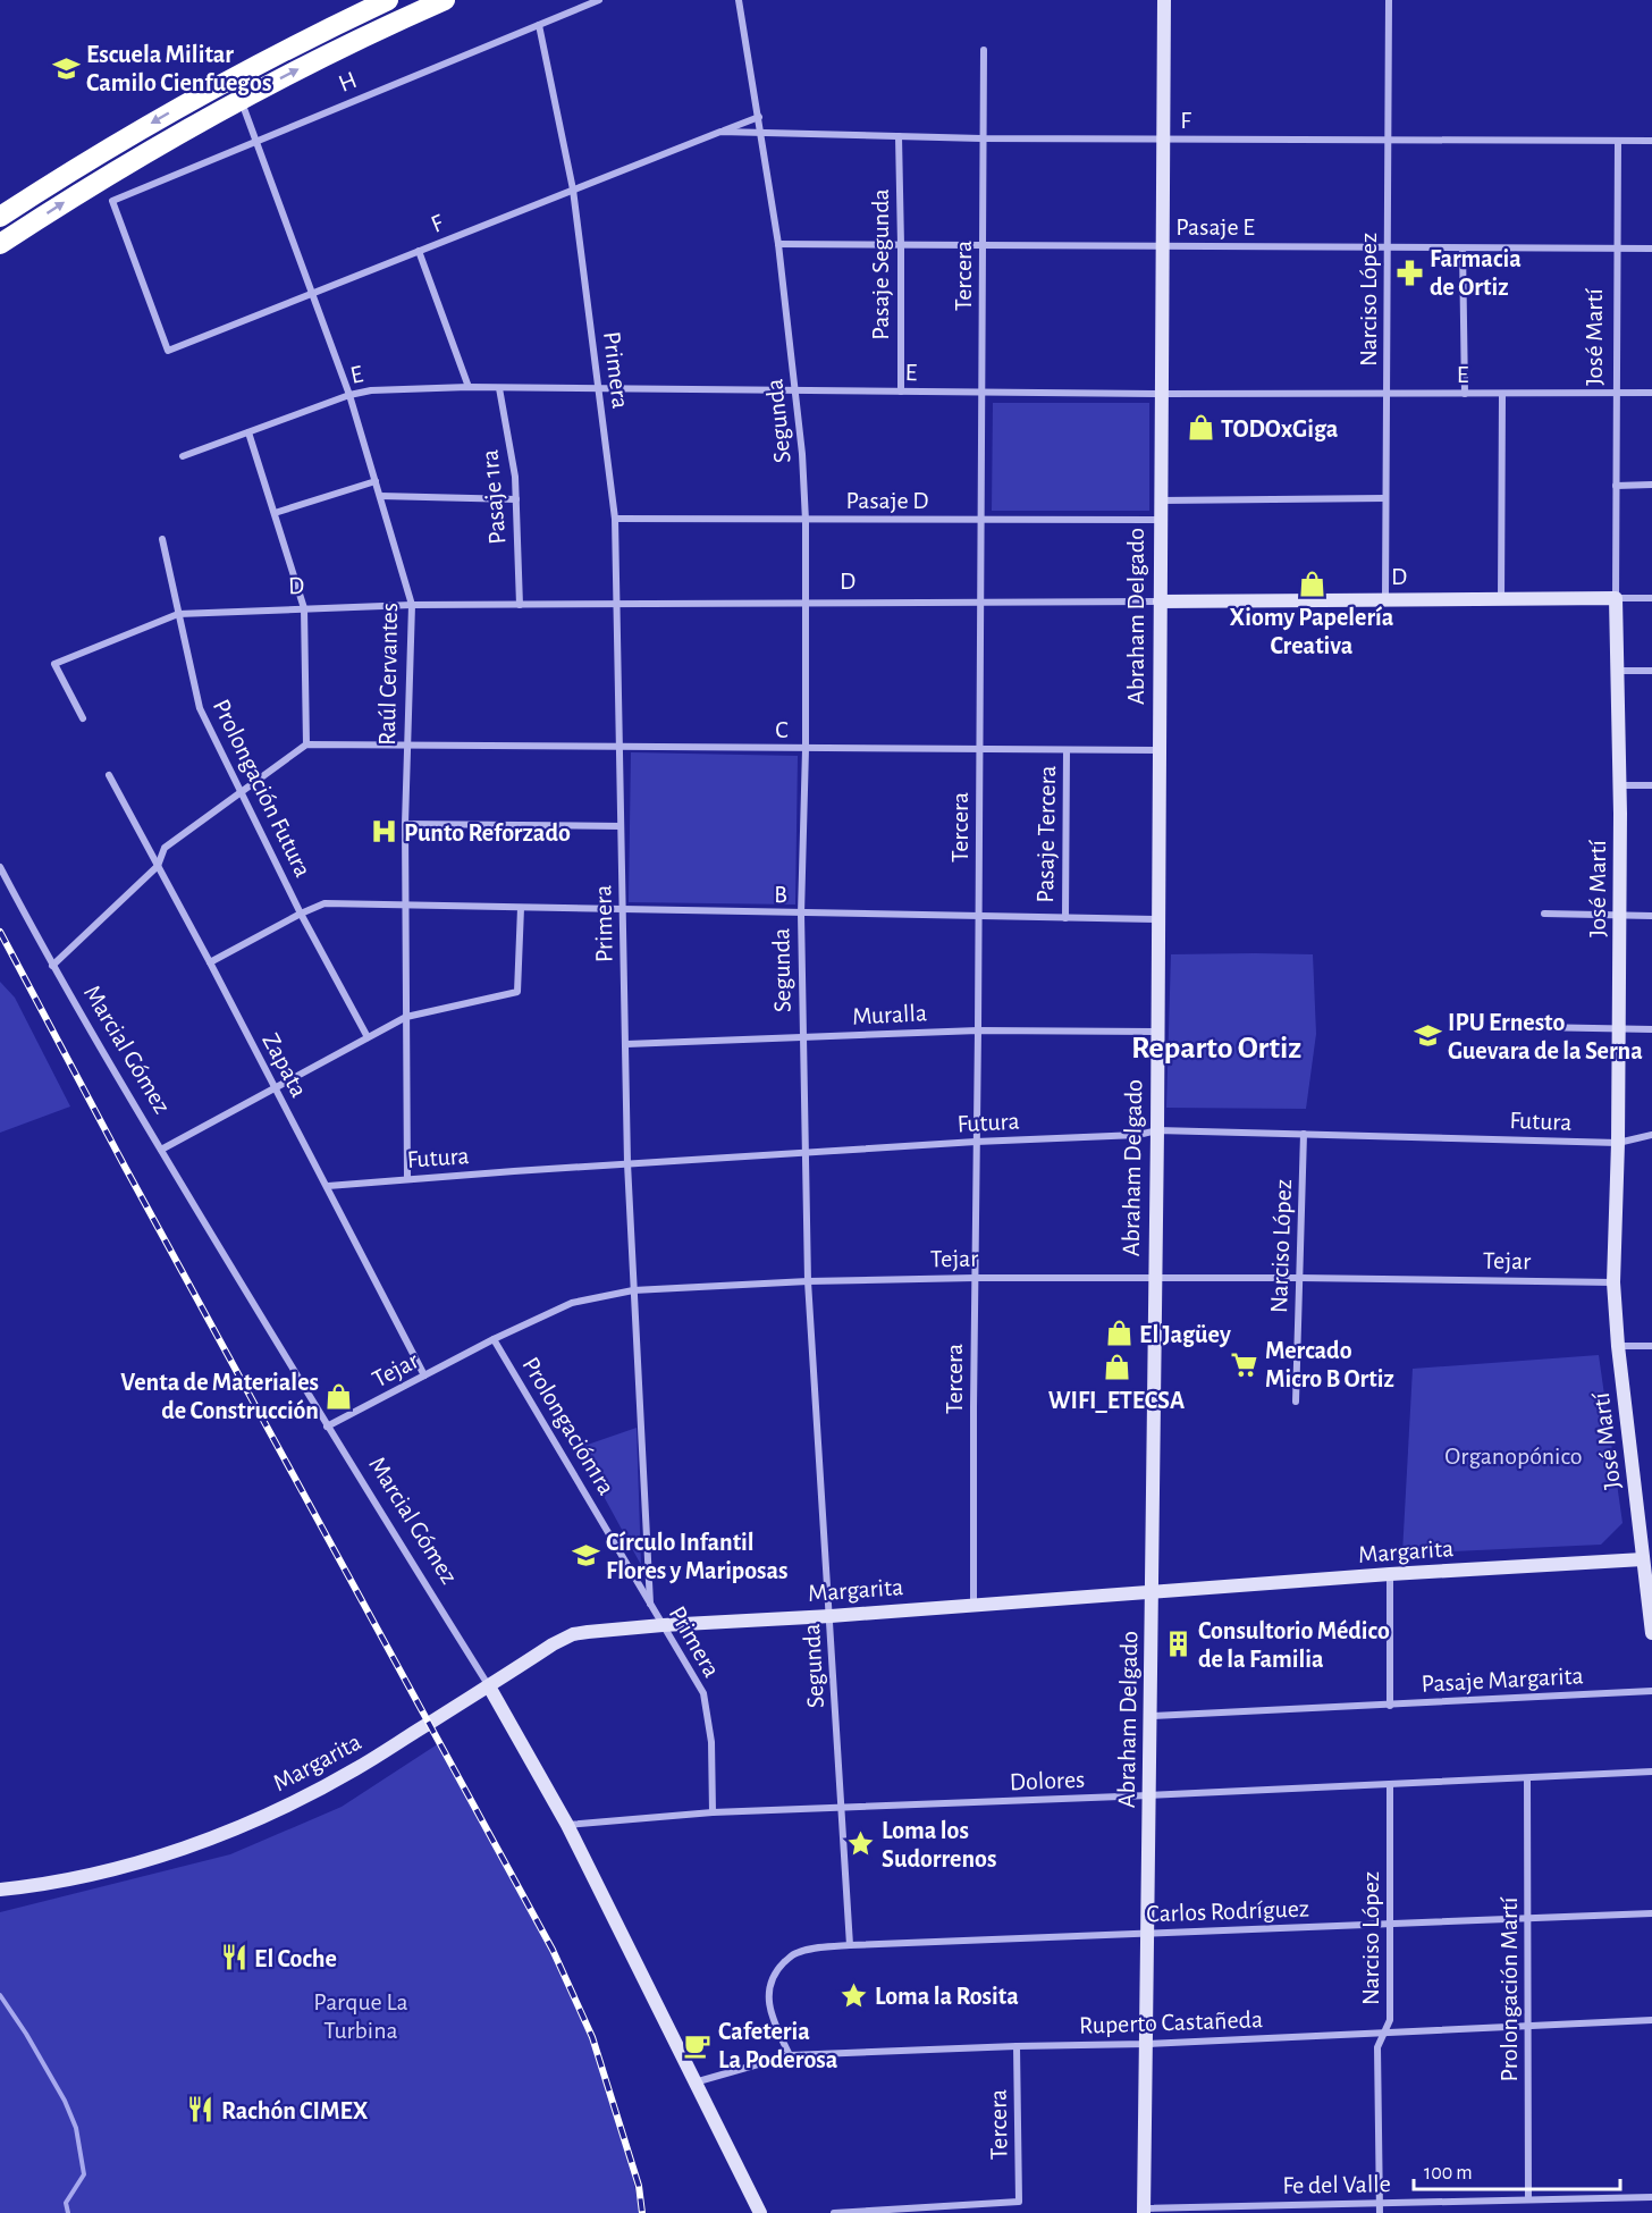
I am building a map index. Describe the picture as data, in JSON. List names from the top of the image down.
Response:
{
  "streets": {
    "street": [
      "H",
      "F",
      "Pasaje E",
      "Pasaje Segunda",
      "Tercera",
      "Narciso López",
      "José Martí",
      "Primera",
      "E",
      "Segunda",
      "Pasaje 1ra",
      "Pasaje D",
      "D",
      "Abraham Delgado",
      "Raúl Cervantes",
      "C",
      "Prolongación Futura",
      "Pasaje Tercera",
      "B",
      "Muralla",
      "Marcial Gómez",
      "Zapata",
      "Futura",
      "Tejar",
      "Prolongación1ra",
      "Margarita",
      "Pasaje Margarita",
      "Dolores",
      "Carlos Rodríguez",
      "Prolongación Martí",
      "Ruperto Castañeda",
      "Fe del Valle"
    ]
  },
  "crossings": [
    ["H", "F"],
    ["H", "Primera"],
    ["H", "Raúl Cervantes"],
    ["F", "Pasaje Segunda"],
    ["F", "Tercera"],
    ["F", "Narciso López"],
    ["F", "José Martí"],
    ["F", "Primera"],
    ["F", "Segunda"],
    ["F", "Abraham Delgado"],
    ["F", "Raúl Cervantes"],
    ["Pasaje E", "Pasaje Segunda"],
    ["Pasaje E", "Tercera"],
    ["Pasaje E", "Narciso López"],
    ["Pasaje E", "José Martí"],
    ["Pasaje E", "Segunda"],
    ["Pasaje E", "Abraham Delgado"],
    ["Pasaje Segunda", "E"],
    ["Tercera", "E"],
    ["Tercera", "Pasaje D"],
    ["Tercera", "D"],
    ["Tercera", "C"],
    ["Tercera", "B"],
    ["Tercera", "Muralla"],
    ["Tercera", "Futura"],
    ["Tercera", "Tejar"],
    ["Tercera", "Margarita"],
    ["Tercera", "Ruperto Castañeda"],
    ["Narciso López", "E"],
    ["Narciso López", "D"],
    ["Narciso López", "Futura"],
    ["Narciso López", "Tejar"],
    ["Narciso López", "Dolores"],
    ["Narciso López", "Carlos Rodríguez"],
    ["Narciso López", "Ruperto Castañeda"],
    ["Narciso López", "Fe del Valle"],
    ["José Martí", "E"],
    ["José Martí", "D"],
    ["José Martí", "Futura"],
    ["José Martí", "Tejar"],
    ["José Martí", "Margarita"],
    ["Primera", "E"],
    ["Primera", "Pasaje D"],
    ["Primera", "D"],
    ["Primera", "C"],
    ["Primera", "B"],
    ["Primera", "Muralla"],
    ["Primera", "Futura"],
    ["Primera", "Tejar"],
    ["Primera", "Prolongación1ra"],
    ["Primera", "Margarita"],
    ["Primera", "Dolores"],
    ["E", "Segunda"],
    ["E", "Pasaje 1ra"],
    ["E", "Abraham Delgado"],
    ["E", "Raúl Cervantes"],
    ["Segunda", "Pasaje D"],
    ["Segunda", "D"],
    ["Segunda", "C"],
    ["Segunda", "B"],
    ["Segunda", "Muralla"],
    ["Segunda", "Futura"],
    ["Segunda", "Tejar"],
    ["Segunda", "Margarita"],
    ["Segunda", "Dolores"],
    ["Segunda", "Carlos Rodríguez"],
    ["Pasaje 1ra", "D"],
    ["Pasaje D", "Abraham Delgado"],
    ["D", "Abraham Delgado"],
    ["D", "Raúl Cervantes"],
    ["D", "Prolongación Futura"],
    ["Abraham Delgado", "C"],
    ["Abraham Delgado", "B"],
    ["Abraham Delgado", "Muralla"],
    ["Abraham Delgado", "Futura"],
    ["Abraham Delgado", "Tejar"],
    ["Abraham Delgado", "Margarita"],
    ["Abraham Delgado", "Pasaje Margarita"],
    ["Abraham Delgado", "Dolores"],
    ["Abraham Delgado", "Carlos Rodríguez"],
    ["Abraham Delgado", "Ruperto Castañeda"],
    ["Abraham Delgado", "Fe del Valle"],
    ["Raúl Cervantes", "C"],
    ["Raúl Cervantes", "B"],
    ["Raúl Cervantes", "Futura"],
    ["C", "Pasaje Tercera"],
    ["Prolongación Futura", "B"],
    ["Pasaje Tercera", "B"],
    ["B", "Zapata"],
    ["Marcial Gómez", "Tejar"],
    ["Marcial Gómez", "Margarita"],
    ["Marcial Gómez", "Dolores"],
    ["Marcial Gómez", "Ruperto Castañeda"],
    ["Zapata", "Futura"],
    ["Zapata", "Tejar"],
    ["Tejar", "Prolongación1ra"],
    ["Dolores", "Prolongación Martí"],
    ["Carlos Rodríguez", "Prolongación Martí"],
    ["Carlos Rodríguez", "Ruperto Castañeda"],
    ["Prolongación Martí", "Ruperto Castañeda"],
    ["Prolongación Martí", "Fe del Valle"]
  ],
  "districts": ["Reparto Ortiz"],
  "parks": ["Organopónico", "Parque La Turbina"],
  "places": {
    "school or university": ["Escuela Militar Camilo Cienfuegos", "IPU Ernesto Guevara de la Serna", "Círculo Infantil Flores y Mariposas"],
    "pharmacy": ["Farmacia de Ortiz"],
    "shop": [
      "TODOxGiga",
      "Xiomy Papelería Creativa",
      "El Jagüey",
      "WIFI_ETECSA",
      "Venta de Materiales de Construcción"
    ],
    "hospital": ["Punto Reforzado"],
    "supermarket": ["Mercado Micro B Ortiz"],
    "building": ["Consultorio Médico de la Familia"],
    "place": ["Loma los Sudorrenos", "Loma la Rosita"],
    "restaurant": ["El Coche", "Rachón CIMEX"],
    "cafe": ["Cafeteria La Poderosa"]
  },
  "scale_bar": "100 m"
}
